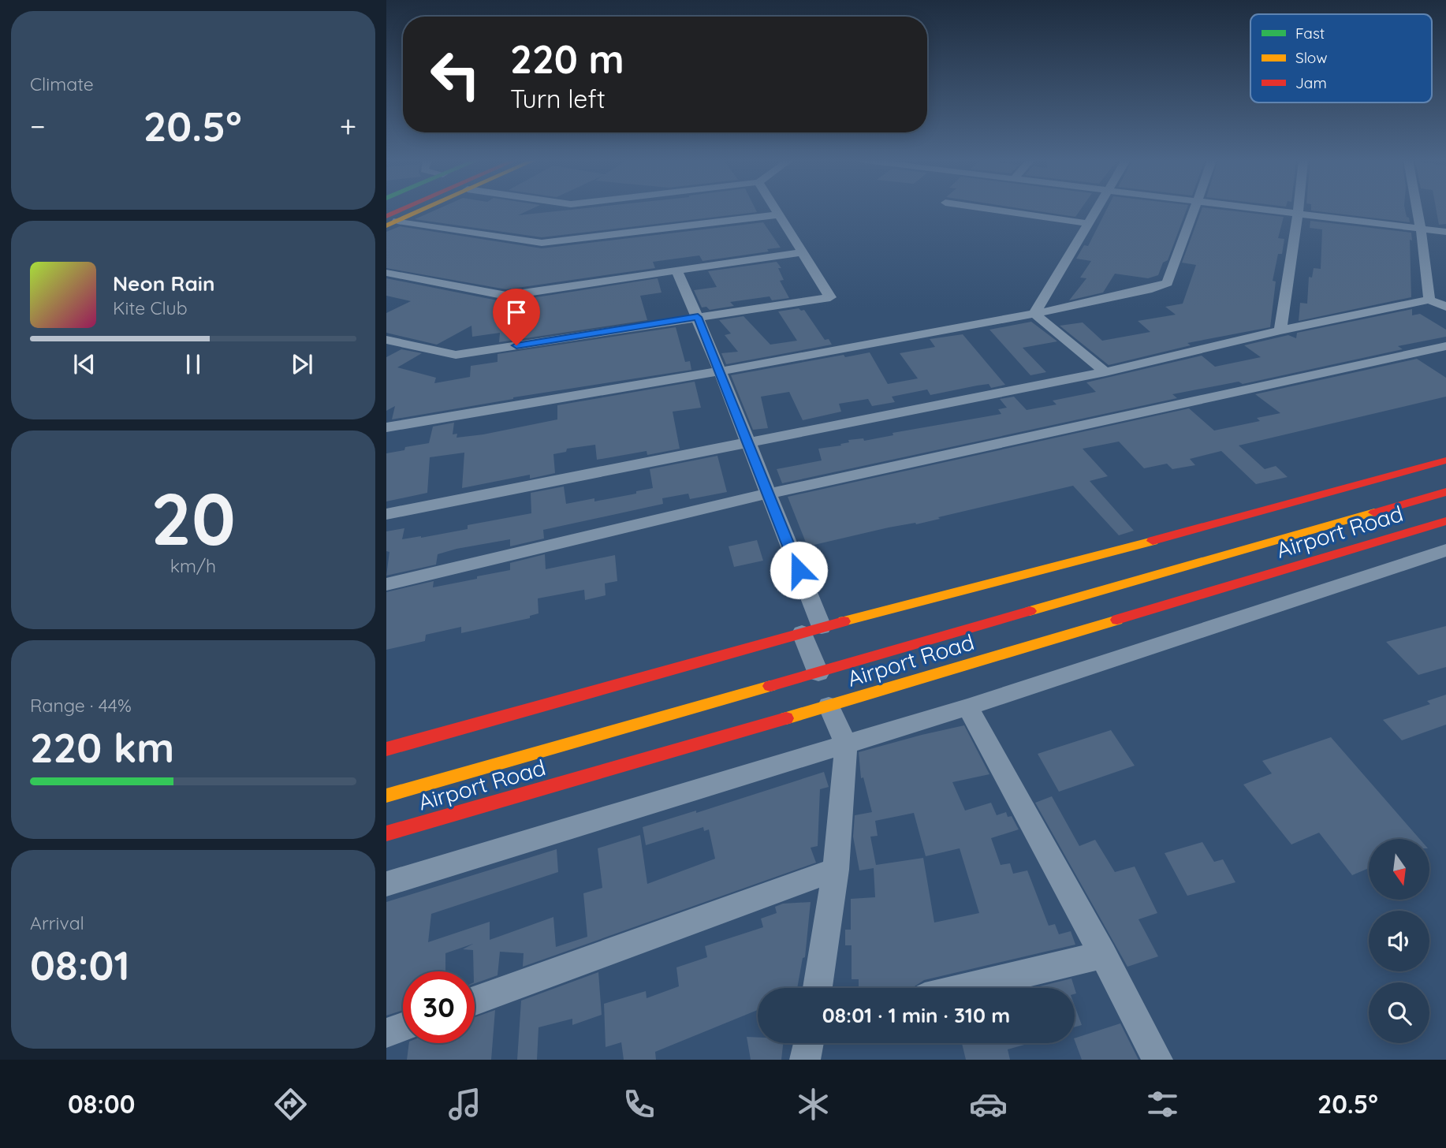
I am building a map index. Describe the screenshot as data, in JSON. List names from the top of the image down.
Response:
{
  "streets": {
    "main road": ["Airport Road"]
  },
  "legend": ["Fast", "Slow", "Jam"],
  "north": "bottom",
  "page": {
    "tile": [
      "Climate",
      ["20", "km/h"],
      ["Range · 44%", "220 km"],
      ["Arrival", "08:01"]
    ],
    "turn": ["220 m", "Turn left"],
    "heat": ["−", "20.5°", "+"],
    "song": ["Neon Rain", "Kite Club"],
    "limit": "30",
    "trip": "08:01 · 1 min · 310 m",
    "tabs": ["08:00", "20.5°"]
  }
}
